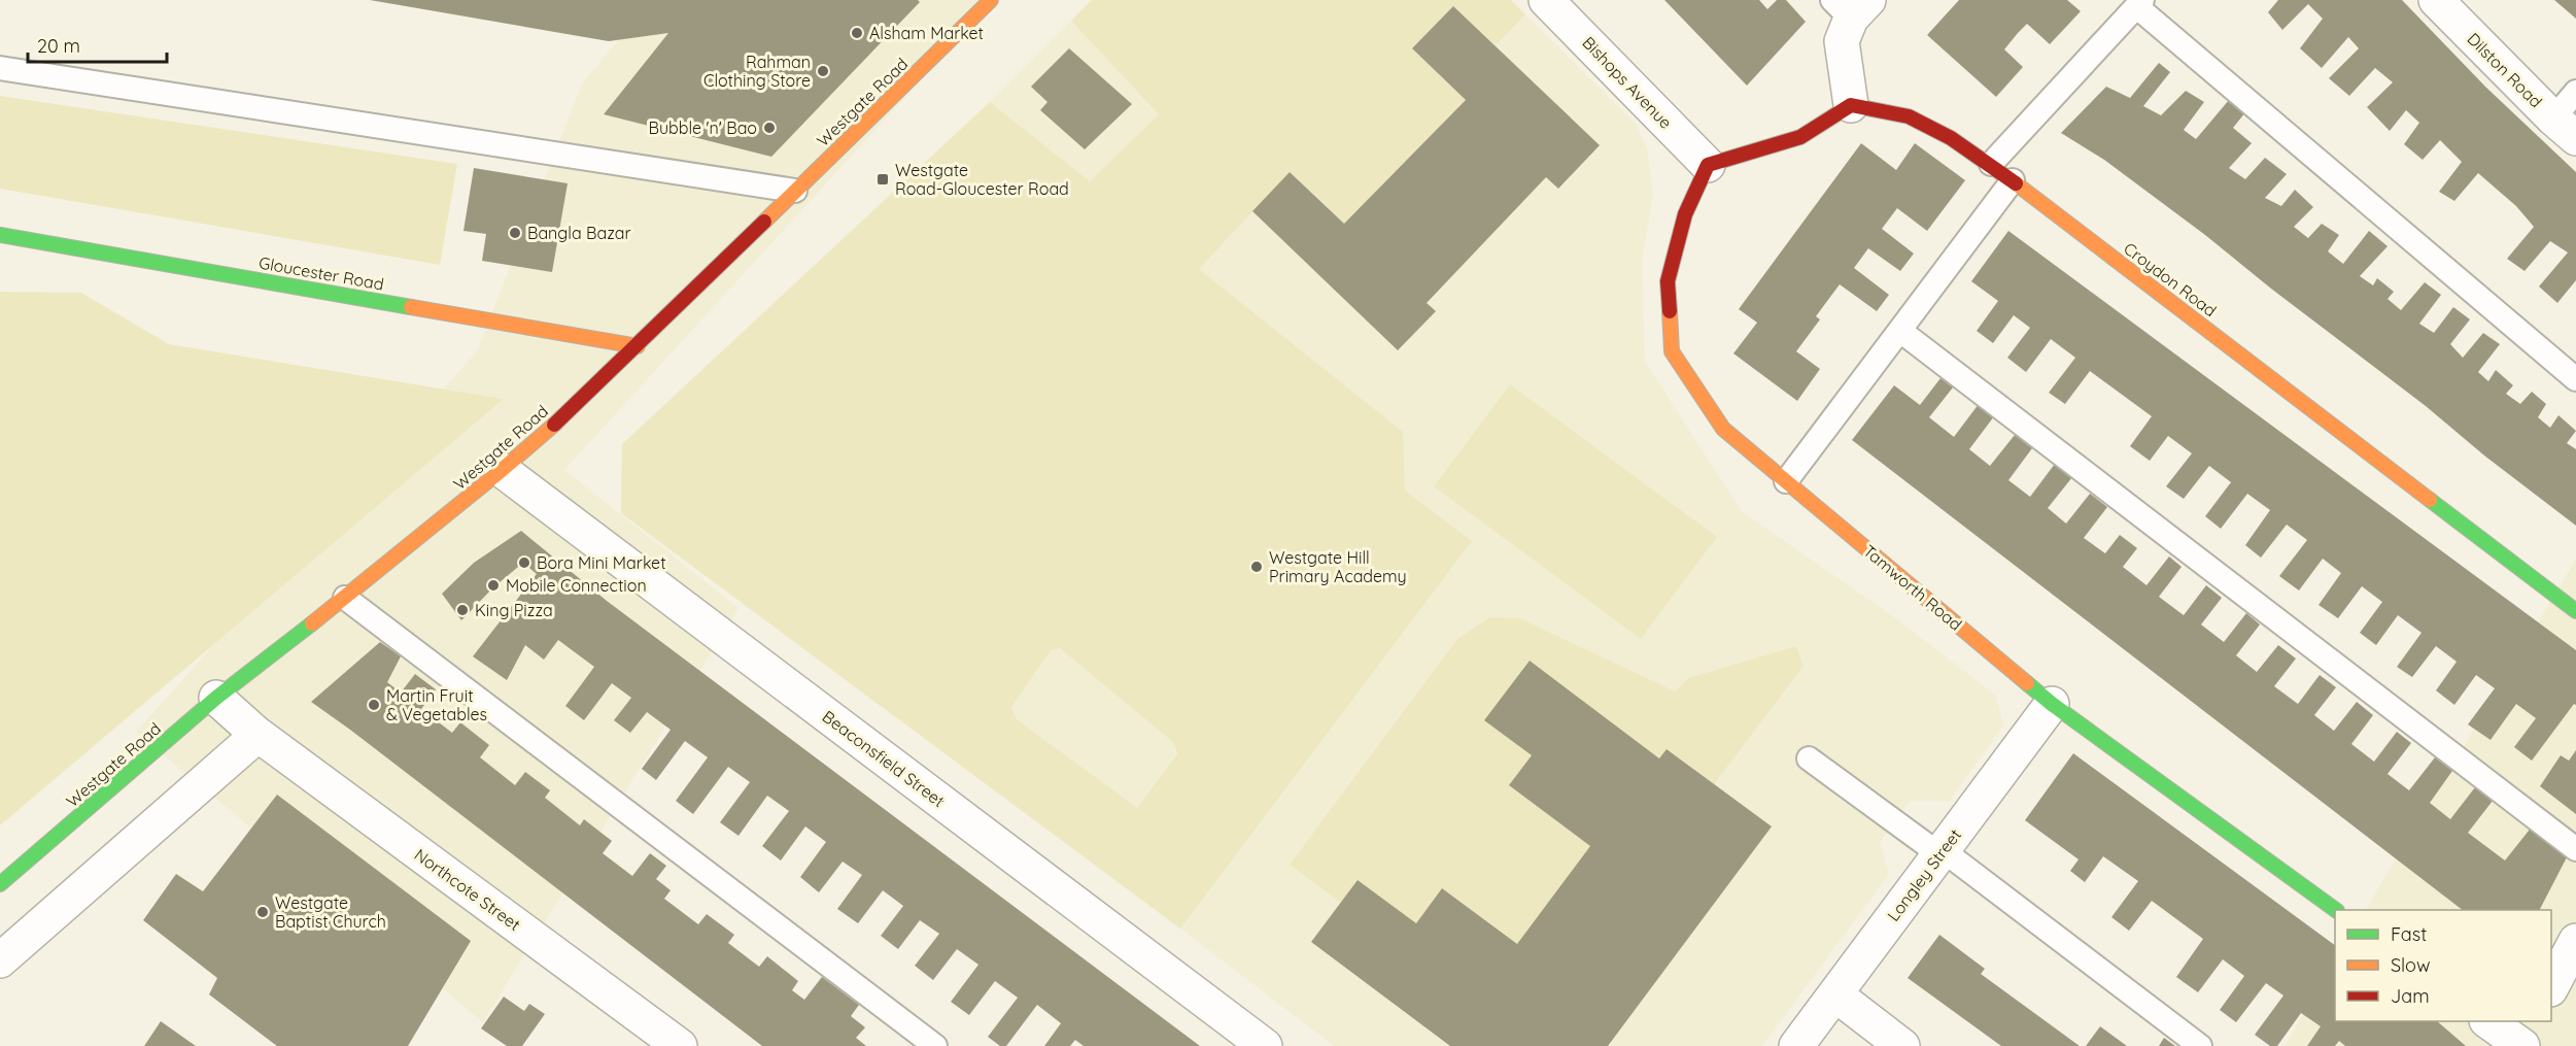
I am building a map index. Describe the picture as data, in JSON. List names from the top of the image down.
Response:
{
  "streets": {
    "street": [
      "Dilston Road",
      "Bishops Avenue",
      "Westgate Road",
      "Gloucester Road",
      "Croydon Road",
      "Tamworth Road",
      "Beaconsfield Street",
      "Longley Street",
      "Northcote Street"
    ]
  },
  "crossings": [
    ["Bishops Avenue", "Tamworth Road"],
    ["Westgate Road", "Gloucester Road"],
    ["Westgate Road", "Beaconsfield Street"],
    ["Westgate Road", "Northcote Street"],
    ["Tamworth Road", "Longley Street"]
  ],
  "places": {
    "other": [
      "Alsham Market",
      "Rahman Clothing Store",
      "Bubble 'n' Bao",
      "Bangla Bazar",
      "Bora Mini Market",
      "Westgate Hill Primary Academy",
      "Mobile Connection",
      "King Pizza",
      "Martin Fruit & Vegetables",
      "Westgate Baptist Church"
    ],
    "transit": ["Westgate Road-Gloucester Road"]
  },
  "legend": ["Fast", "Slow", "Jam"],
  "scale_bar": "20 m"
}
